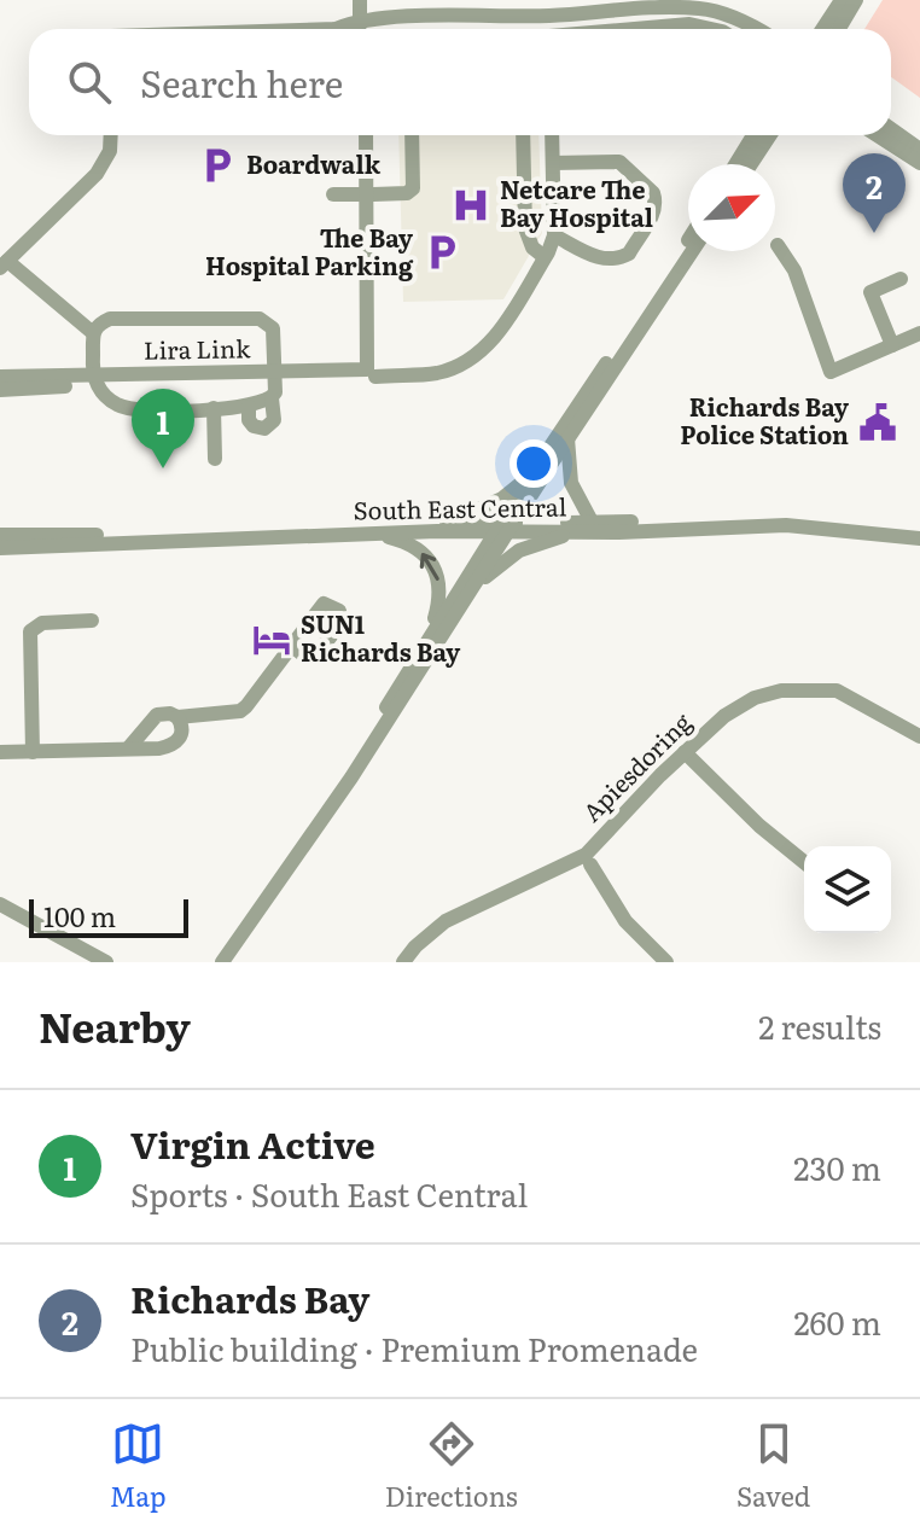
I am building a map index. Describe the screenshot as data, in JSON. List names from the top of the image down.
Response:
{
  "streets": {
    "street": ["Lira Link", "South East Central", "Apiesdoring"]
  },
  "places": {
    "parking": ["Boardwalk", "The Bay Hospital Parking"],
    "hospital": ["Netcare The Bay Hospital"],
    "public building": ["Richards Bay Police Station"],
    "hotel": ["SUN1 Richards Bay"]
  },
  "scale_bar": "100 m",
  "north": "top right",
  "page": {
    "search": "Search here",
    "pins": ["2", "1"],
    "scale": "100 m",
    "heading": ["Nearby", "2 results"],
    "list": [
      {
        "mark": "1",
        "name": "Virgin Active",
        "note": "Sports · South East Central",
        "value": "230 m"
      },
      {
        "mark": "2",
        "name": "Richards Bay",
        "note": "Public building · Premium Promenade",
        "value": "260 m"
      }
    ],
    "nav": ["Map", "Directions", "Saved"]
  }
}
